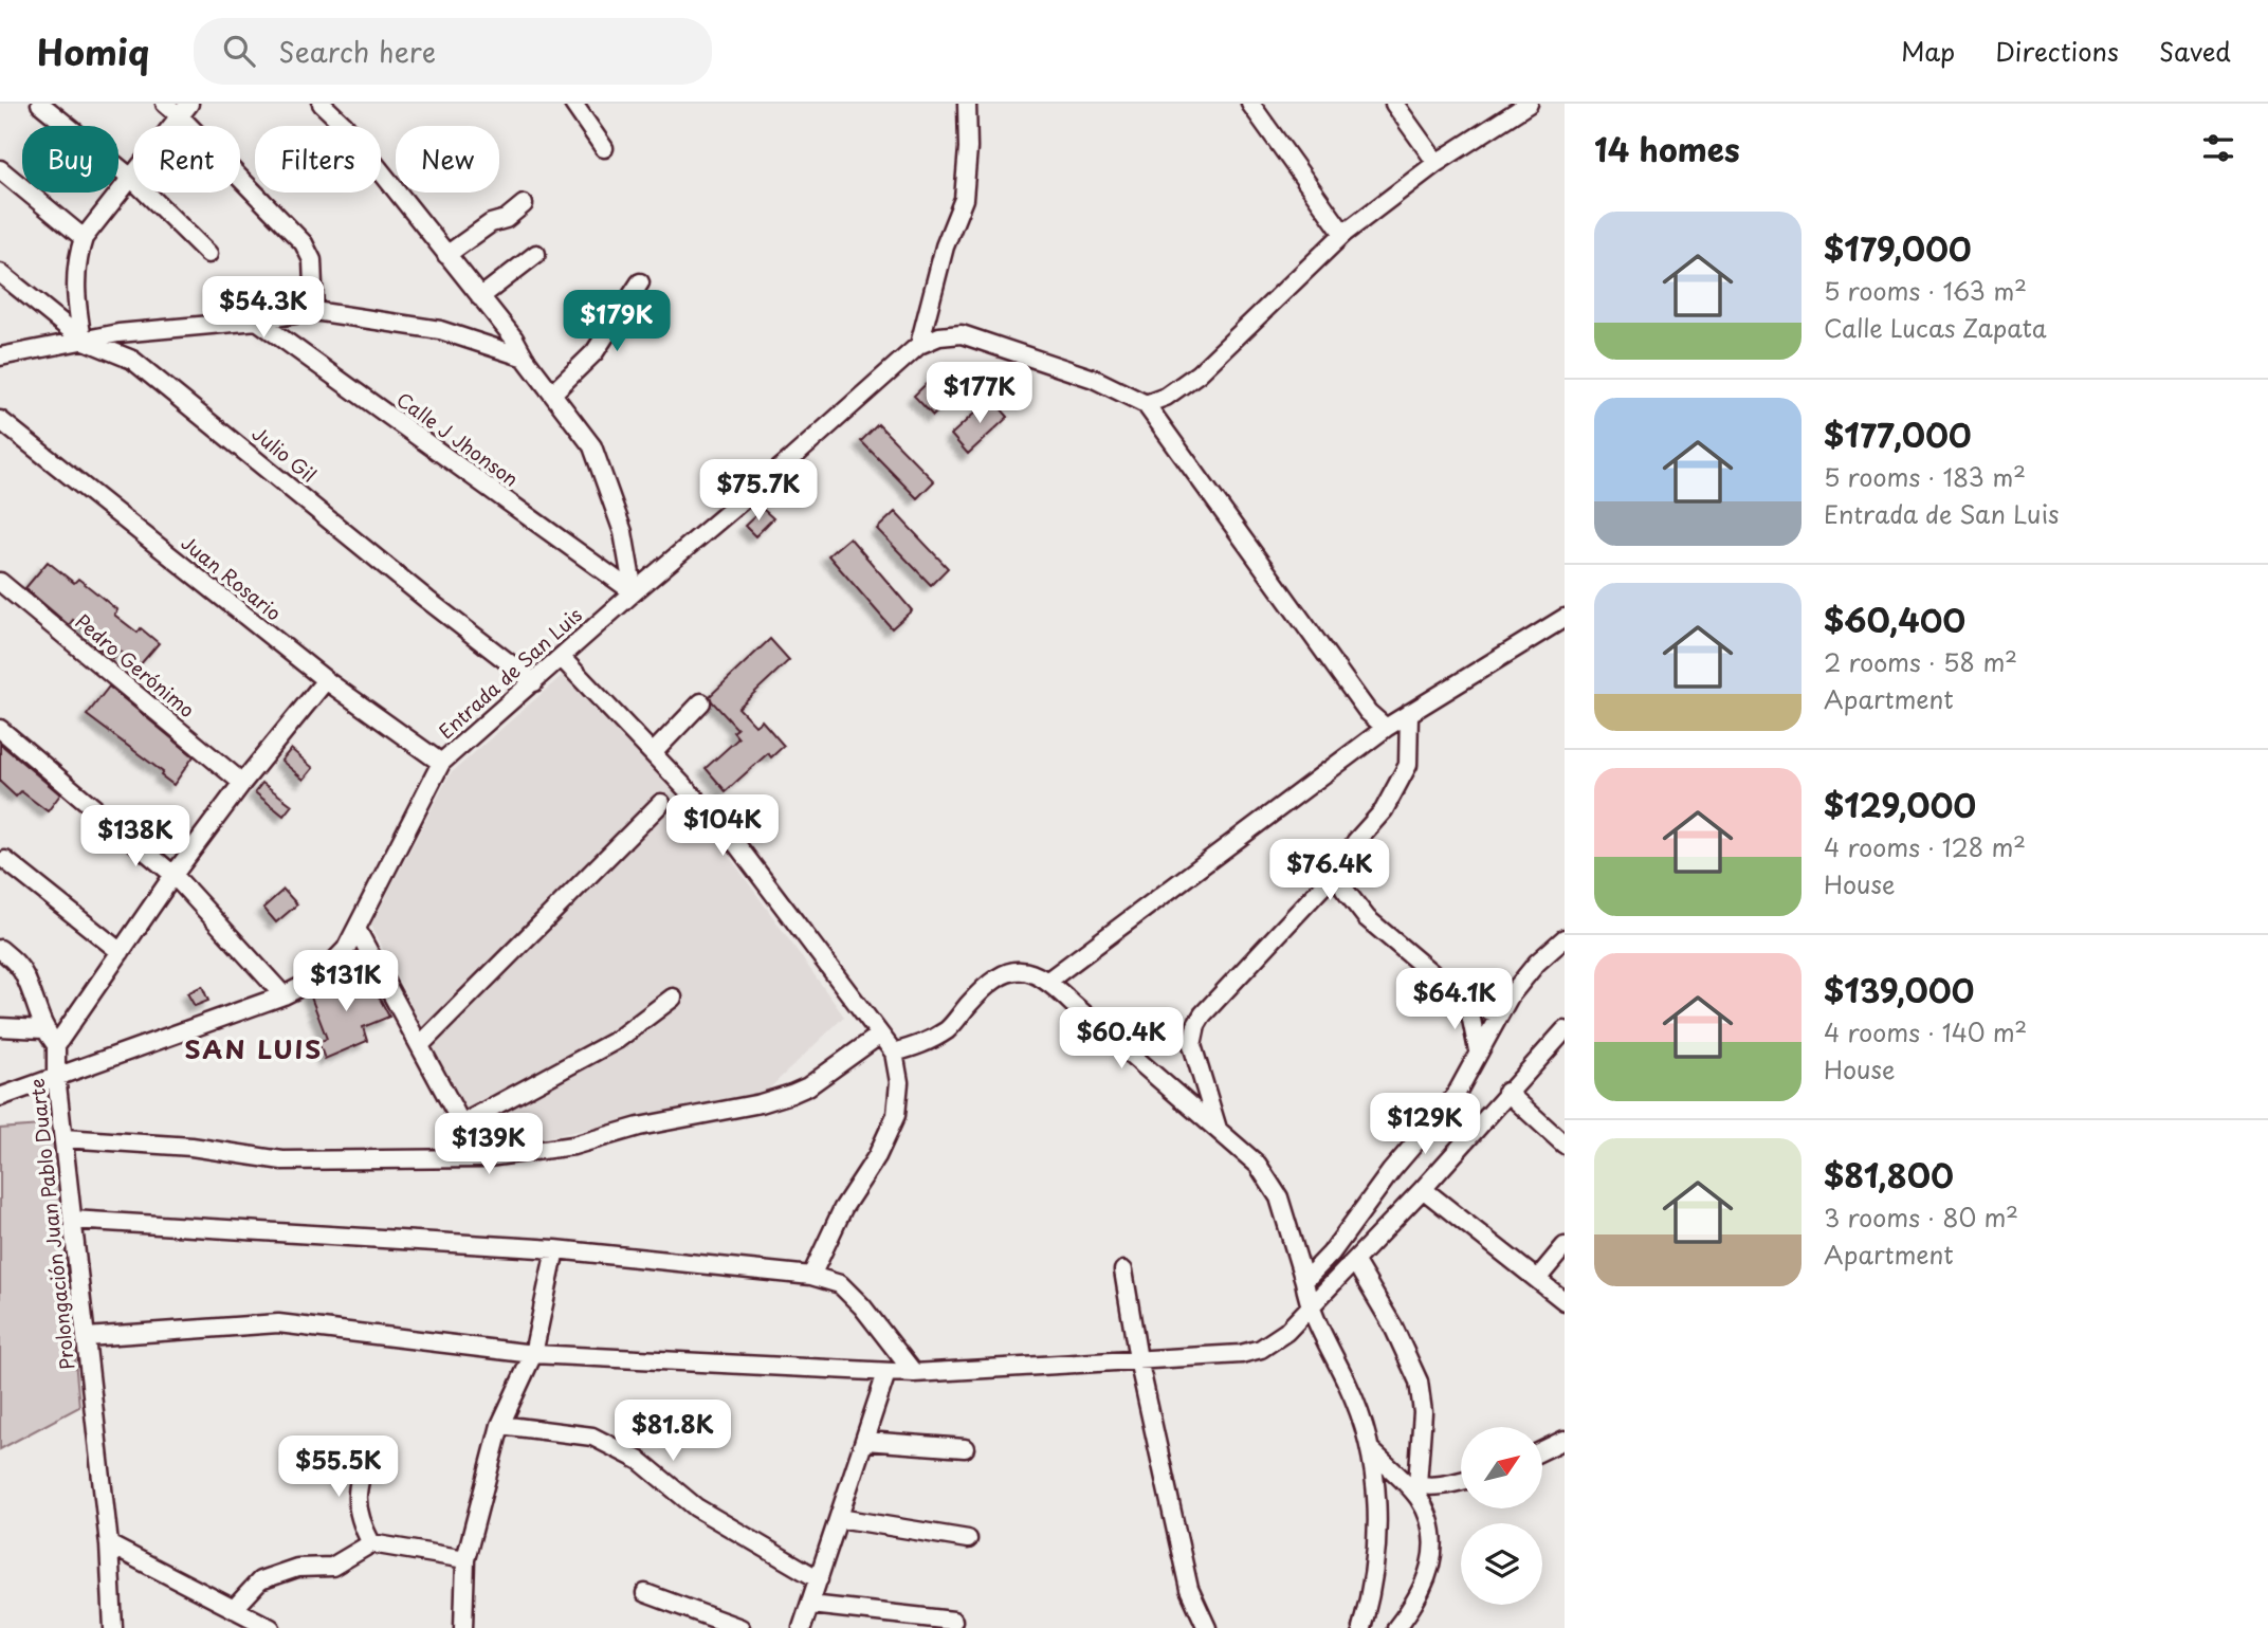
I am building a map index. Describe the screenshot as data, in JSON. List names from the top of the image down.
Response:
{
  "streets": {
    "street": [
      "Calle J Jhonson",
      "Julio Gil",
      "Juan Rosario",
      "Pedro Gerónimo",
      "Entrada de San Luis",
      "Prolongación Juan Pablo Duarte"
    ]
  },
  "crossings": [
    ["Calle J Jhonson", "Entrada de San Luis"],
    ["Julio Gil", "Entrada de San Luis"],
    ["Juan Rosario", "Entrada de San Luis"],
    ["Entrada de San Luis", "Prolongación Juan Pablo Duarte"]
  ],
  "districts": ["SAN LUIS"],
  "north": "top right",
  "page": {
    "header": "Homiq",
    "search": "Search here",
    "nav": ["Map", "Directions", "Saved"],
    "heading": "14 homes",
    "chip": [
      "Buy",
      "Rent",
      "Filters",
      "New"
    ],
    "list": [
      {
        "name": "$179,000",
        "note": "5 rooms · 163 m² · Calle Lucas Zapata"
      },
      {
        "name": "$177,000",
        "note": "5 rooms · 183 m² · Entrada de San Luis"
      },
      {
        "name": "$60,400",
        "note": "2 rooms · 58 m² · Apartment"
      },
      {
        "name": "$129,000",
        "note": "4 rooms · 128 m² · House"
      },
      {
        "name": "$139,000",
        "note": "4 rooms · 140 m² · House"
      },
      {
        "name": "$81,800",
        "note": "3 rooms · 80 m² · Apartment"
      }
    ],
    "price": [
      "$54.3K",
      "$179K",
      "$177K",
      "$75.7K",
      "$104K",
      "$138K",
      "$76.4K",
      "$131K",
      "$64.1K",
      "$60.4K",
      "$129K",
      "$139K",
      "$81.8K",
      "$55.5K"
    ]
  }
}
